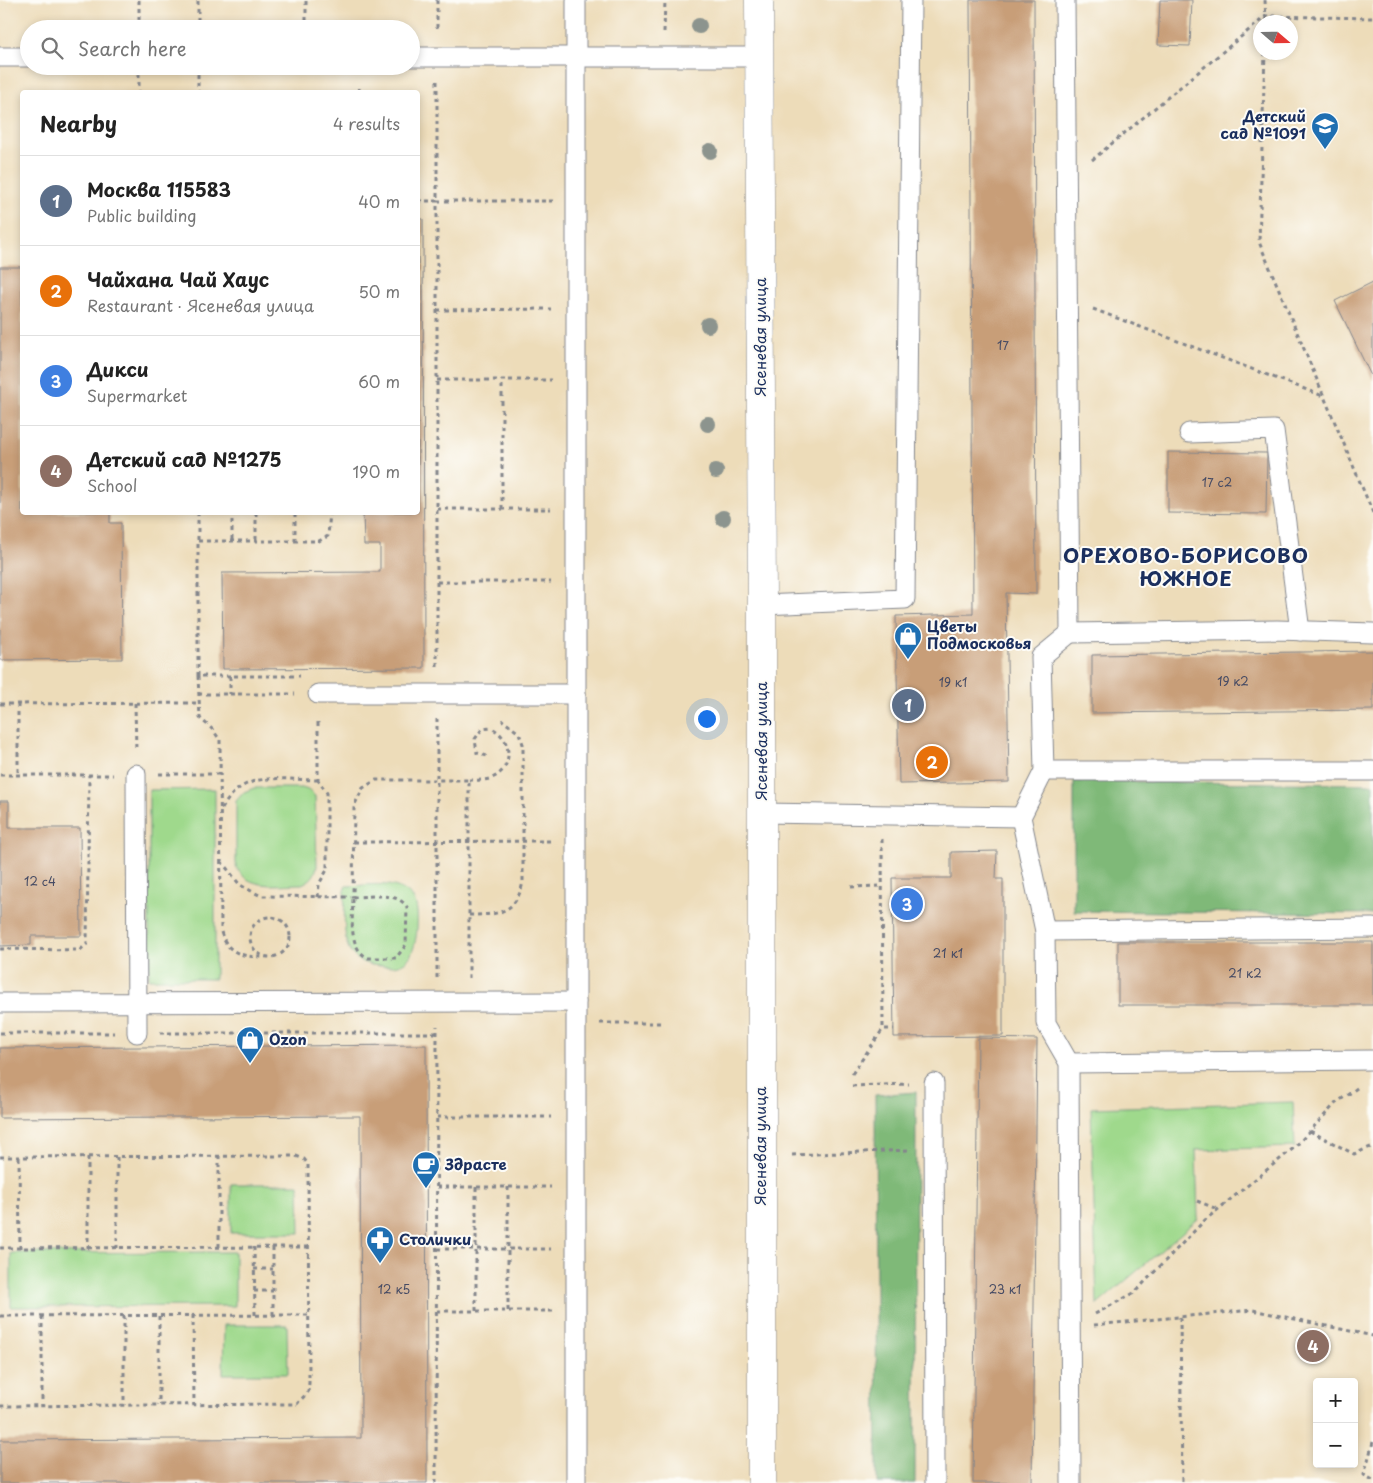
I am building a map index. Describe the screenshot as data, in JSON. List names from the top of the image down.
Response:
{
  "streets": {
    "main road": ["Ясеневая улица"]
  },
  "districts": ["ОРЕХОВО-БОРИСОВО ЮЖНОЕ"],
  "places": {
    "school or university": ["Детский сад №1091"],
    "shop": ["Цветы Подмосковья", "Ozon"],
    "cafe": ["Здрасте"],
    "pharmacy": ["Столички"]
  },
  "house_numbers": [
    "17",
    "17 с2",
    "19 к2",
    "19 к1",
    "12 с4",
    "21 к1",
    "21 к2",
    "12 к5",
    "23 к1"
  ],
  "north": "right",
  "page": {
    "search": "Search here",
    "heading": ["Nearby", "4 results"],
    "list": [
      {
        "mark": "1",
        "name": "Москва 115583",
        "note": "Public building",
        "value": "40 m"
      },
      {
        "mark": "2",
        "name": "Чайхана Чай Хаус",
        "note": "Restaurant · Ясеневая улица",
        "value": "50 m"
      },
      {
        "mark": "3",
        "name": "Дикси",
        "note": "Supermarket",
        "value": "60 m"
      },
      {
        "mark": "4",
        "name": "Детский сад №1275",
        "note": "School",
        "value": "190 m"
      }
    ],
    "pins": [
      "1",
      "2",
      "3",
      "4"
    ],
    "map_buttons": ["+", "−"]
  }
}
